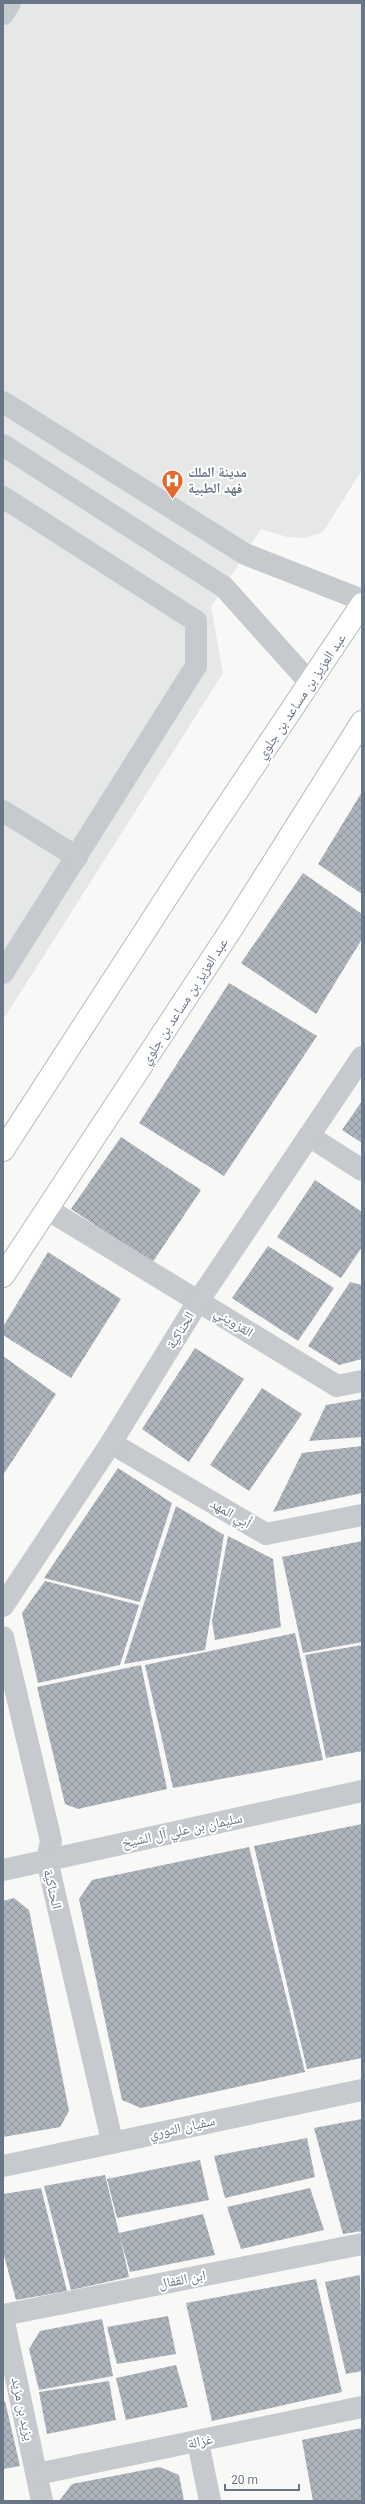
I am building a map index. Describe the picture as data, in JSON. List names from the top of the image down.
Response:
{
  "streets": {
    "main road": ["عبد العزيز بن مساعد بن جلوي"],
    "street": [
      "القزويني",
      "الحناكية",
      "أبي المهد",
      "سليمان بن علي آل الشيخ",
      "سفيان الثوري",
      "ابن القفال",
      "يزيد بن مزيد",
      "غزالة"
    ]
  },
  "crossings": [
    ["عبد العزيز بن مساعد بن جلوي", "القزويني"],
    ["القزويني", "الحناكية"],
    ["الحناكية", "أبي المهد"],
    ["الحناكية", "سليمان بن علي آل الشيخ"],
    ["الحناكية", "سفيان الثوري"],
    ["ابن القفال", "يزيد بن مزيد"],
    ["يزيد بن مزيد", "غزالة"]
  ],
  "places": {
    "hospital": ["مدينة الملك فهد الطبية"]
  },
  "scale_bar": "20 m"
}
